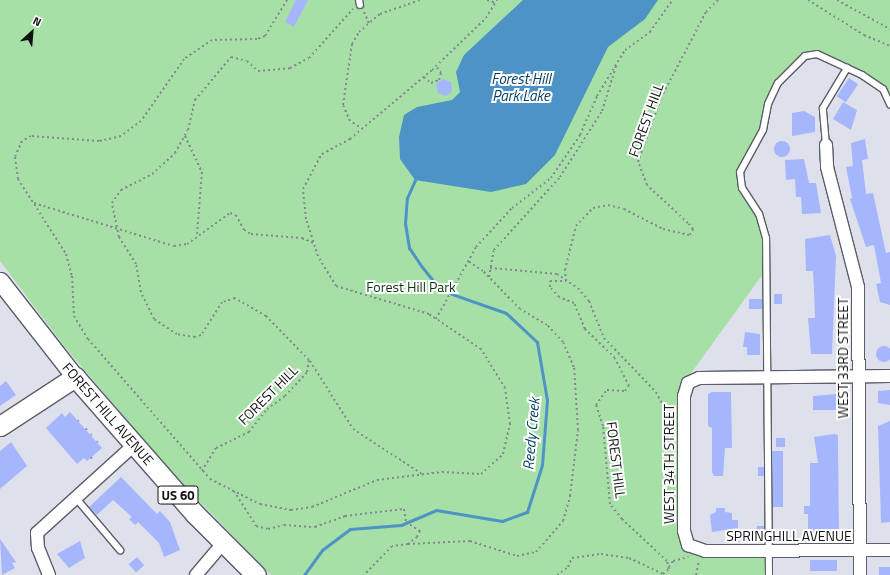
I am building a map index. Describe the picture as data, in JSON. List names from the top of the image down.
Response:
{
  "streets": {
    "main road": ["FOREST HILL AVENUE", "US 60"],
    "street": ["WEST 33RD STREET", "WEST 34TH STREET", "SPRINGHILL AVENUE"],
    "path": ["FOREST HILL"]
  },
  "crossings": [
    ["WEST 33RD STREET", "SPRINGHILL AVENUE"],
    ["WEST 34TH STREET", "SPRINGHILL AVENUE"]
  ],
  "water": ["Forest Hill Park Lake", "Reedy Creek"],
  "parks": ["Forest Hill Park"],
  "north": "top right"
}
